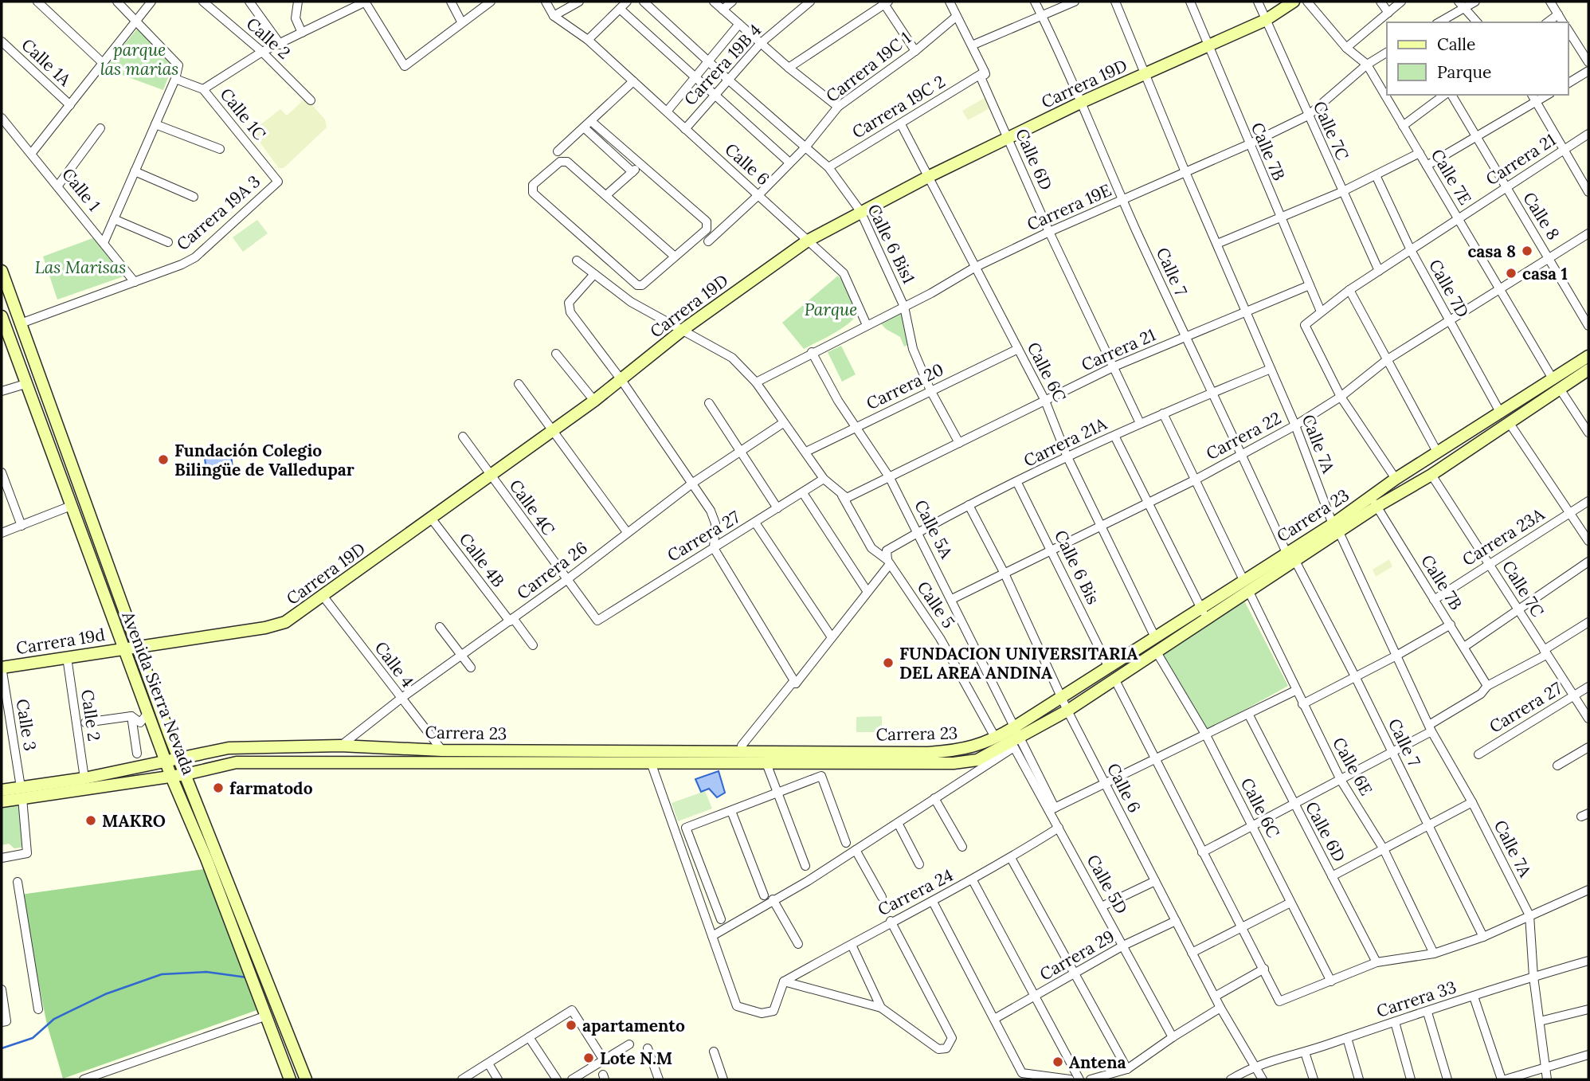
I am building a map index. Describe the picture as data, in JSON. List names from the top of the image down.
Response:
{
  "streets": {
    "main road": [
      "Carrera 19D",
      "Carrera 23",
      "Carrera 19d",
      "Avenida Sierra Nevada"
    ],
    "street": [
      "Calle 2",
      "Calle 1A",
      "Carrera 19B 4",
      "Carrera 19C 1",
      "Carrera 19C 2",
      "Calle 1C",
      "Calle 7C",
      "Calle 7B",
      "Calle 6D",
      "Carrera 21",
      "Calle 6",
      "Calle 7E",
      "Calle 1",
      "Carrera 19E",
      "Carrera 19A 3",
      "Calle 8",
      "Calle 6 Bis1",
      "Calle 7",
      "Calle 7D",
      "Calle 6C",
      "Carrera 20",
      "Carrera 22",
      "Carrera 21A",
      "Calle 7A",
      "Calle 4C",
      "Calle 5A",
      "Carrera 27",
      "Carrera 23A",
      "Calle 4B",
      "Calle 6 Bis",
      "Carrera 26",
      "Calle 5",
      "Calle 4",
      "Calle 3",
      "Calle 6E",
      "Calle 5D",
      "Carrera 24",
      "Carrera 29",
      "Carrera 33"
    ]
  },
  "crossings": [
    ["Calle 2", "Carrera 23"],
    ["Calle 2", "Carrera 19d"],
    ["Carrera 19B 4", "Calle 6"],
    ["Carrera 19B 4", "Calle 6 Bis1"],
    ["Carrera 19C 1", "Calle 6D"],
    ["Carrera 19C 1", "Calle 6"],
    ["Carrera 19C 1", "Calle 6 Bis1"],
    ["Carrera 19D", "Calle 7C"],
    ["Carrera 19D", "Calle 7B"],
    ["Carrera 19D", "Calle 6D"],
    ["Carrera 19D", "Calle 6"],
    ["Carrera 19D", "Calle 6 Bis1"],
    ["Carrera 19D", "Calle 7"],
    ["Carrera 19D", "Calle 6C"],
    ["Carrera 19D", "Calle 7A"],
    ["Carrera 19D", "Calle 4C"],
    ["Carrera 19D", "Calle 4B"],
    ["Carrera 19D", "Calle 5"],
    ["Carrera 19D", "Carrera 19d"],
    ["Carrera 19D", "Calle 4"],
    ["Carrera 19D", "Avenida Sierra Nevada"],
    ["Carrera 19C 2", "Calle 6D"],
    ["Carrera 19C 2", "Calle 6 Bis1"],
    ["Carrera 19C 2", "Calle 6C"],
    ["Calle 1C", "Carrera 19A 3"],
    ["Calle 7C", "Carrera 21"],
    ["Calle 7C", "Carrera 19E"],
    ["Calle 7C", "Carrera 23"],
    ["Calle 7C", "Carrera 27"],
    ["Calle 7C", "Carrera 23A"],
    ["Calle 7B", "Carrera 21"],
    ["Calle 7B", "Carrera 19E"],
    ["Calle 7B", "Carrera 23"],
    ["Calle 7B", "Carrera 23A"],
    ["Calle 6D", "Carrera 21"],
    ["Calle 6D", "Carrera 19E"],
    ["Calle 6D", "Carrera 21A"],
    ["Carrera 21", "Calle 7E"],
    ["Carrera 21", "Calle 8"],
    ["Carrera 21", "Calle 6 Bis1"],
    ["Carrera 21", "Calle 7"],
    ["Carrera 21", "Calle 7D"],
    ["Carrera 21", "Calle 6C"],
    ["Carrera 21", "Carrera 22"],
    ["Carrera 21", "Calle 7A"],
    ["Carrera 21", "Calle 5A"],
    ["Carrera 21", "Calle 5"],
    ["Calle 6", "Carrera 19E"],
    ["Calle 6", "Carrera 22"],
    ["Calle 6", "Carrera 21A"],
    ["Calle 6", "Carrera 23"],
    ["Calle 6", "Carrera 29"],
    ["Calle 6", "Carrera 33"],
    ["Calle 7E", "Carrera 19E"],
    ["Calle 7E", "Carrera 22"],
    ["Calle 7E", "Carrera 23"],
    ["Calle 1", "Carrera 19A 3"],
    ["Carrera 19E", "Calle 6 Bis1"],
    ["Carrera 19E", "Calle 7"],
    ["Carrera 19E", "Calle 6C"],
    ["Carrera 19E", "Calle 7A"],
    ["Carrera 19E", "Calle 5A"],
    ["Carrera 19E", "Calle 5"],
    ["Carrera 19A 3", "Avenida Sierra Nevada"],
    ["Calle 8", "Carrera 22"],
    ["Calle 6 Bis1", "Carrera 20"],
    ["Calle 7", "Carrera 22"],
    ["Calle 7", "Carrera 21A"],
    ["Calle 7", "Carrera 23"],
    ["Calle 7D", "Carrera 22"],
    ["Calle 7D", "Carrera 23"],
    ["Calle 7D", "Carrera 23A"],
    ["Calle 6C", "Carrera 20"],
    ["Calle 6C", "Carrera 22"],
    ["Calle 6C", "Carrera 21A"],
    ["Calle 6C", "Carrera 23"],
    ["Carrera 20", "Calle 5A"],
    ["Carrera 20", "Calle 5"],
    ["Carrera 22", "Calle 7A"],
    ["Carrera 22", "Calle 5A"],
    ["Carrera 22", "Calle 6 Bis"],
    ["Carrera 21A", "Calle 7A"],
    ["Carrera 21A", "Carrera 23"],
    ["Carrera 21A", "Calle 5A"],
    ["Carrera 21A", "Calle 6 Bis"],
    ["Carrera 21A", "Calle 5"],
    ["Calle 7A", "Carrera 23"],
    ["Calle 4C", "Carrera 27"],
    ["Calle 4C", "Carrera 26"],
    ["Carrera 23", "Calle 5A"],
    ["Carrera 23", "Calle 6 Bis"],
    ["Carrera 23", "Carrera 26"],
    ["Carrera 23", "Calle 5"],
    ["Carrera 23", "Calle 4"],
    ["Carrera 23", "Avenida Sierra Nevada"],
    ["Carrera 23", "Calle 3"],
    ["Carrera 23", "Calle 6E"],
    ["Calle 5A", "Calle 5D"],
    ["Carrera 27", "Calle 5"],
    ["Calle 4B", "Carrera 26"],
    ["Carrera 26", "Calle 5"],
    ["Carrera 26", "Calle 4"],
    ["Carrera 19d", "Avenida Sierra Nevada"],
    ["Carrera 19d", "Calle 3"],
    ["Calle 5D", "Carrera 24"],
    ["Calle 5D", "Carrera 29"]
  ],
  "parks": ["parque las marias", "Las Marisas", "Parque"],
  "places": [
    "casa 8",
    "casa 1",
    "Fundación Colegio Bilingüe de Valledupar",
    "FUNDACION UNIVERSITARIA DEL AREA ANDINA",
    "farmatodo",
    "MAKRO",
    "apartamento",
    "Lote N.M",
    "Antena"
  ],
  "legend": ["Calle", "Parque"]
}
